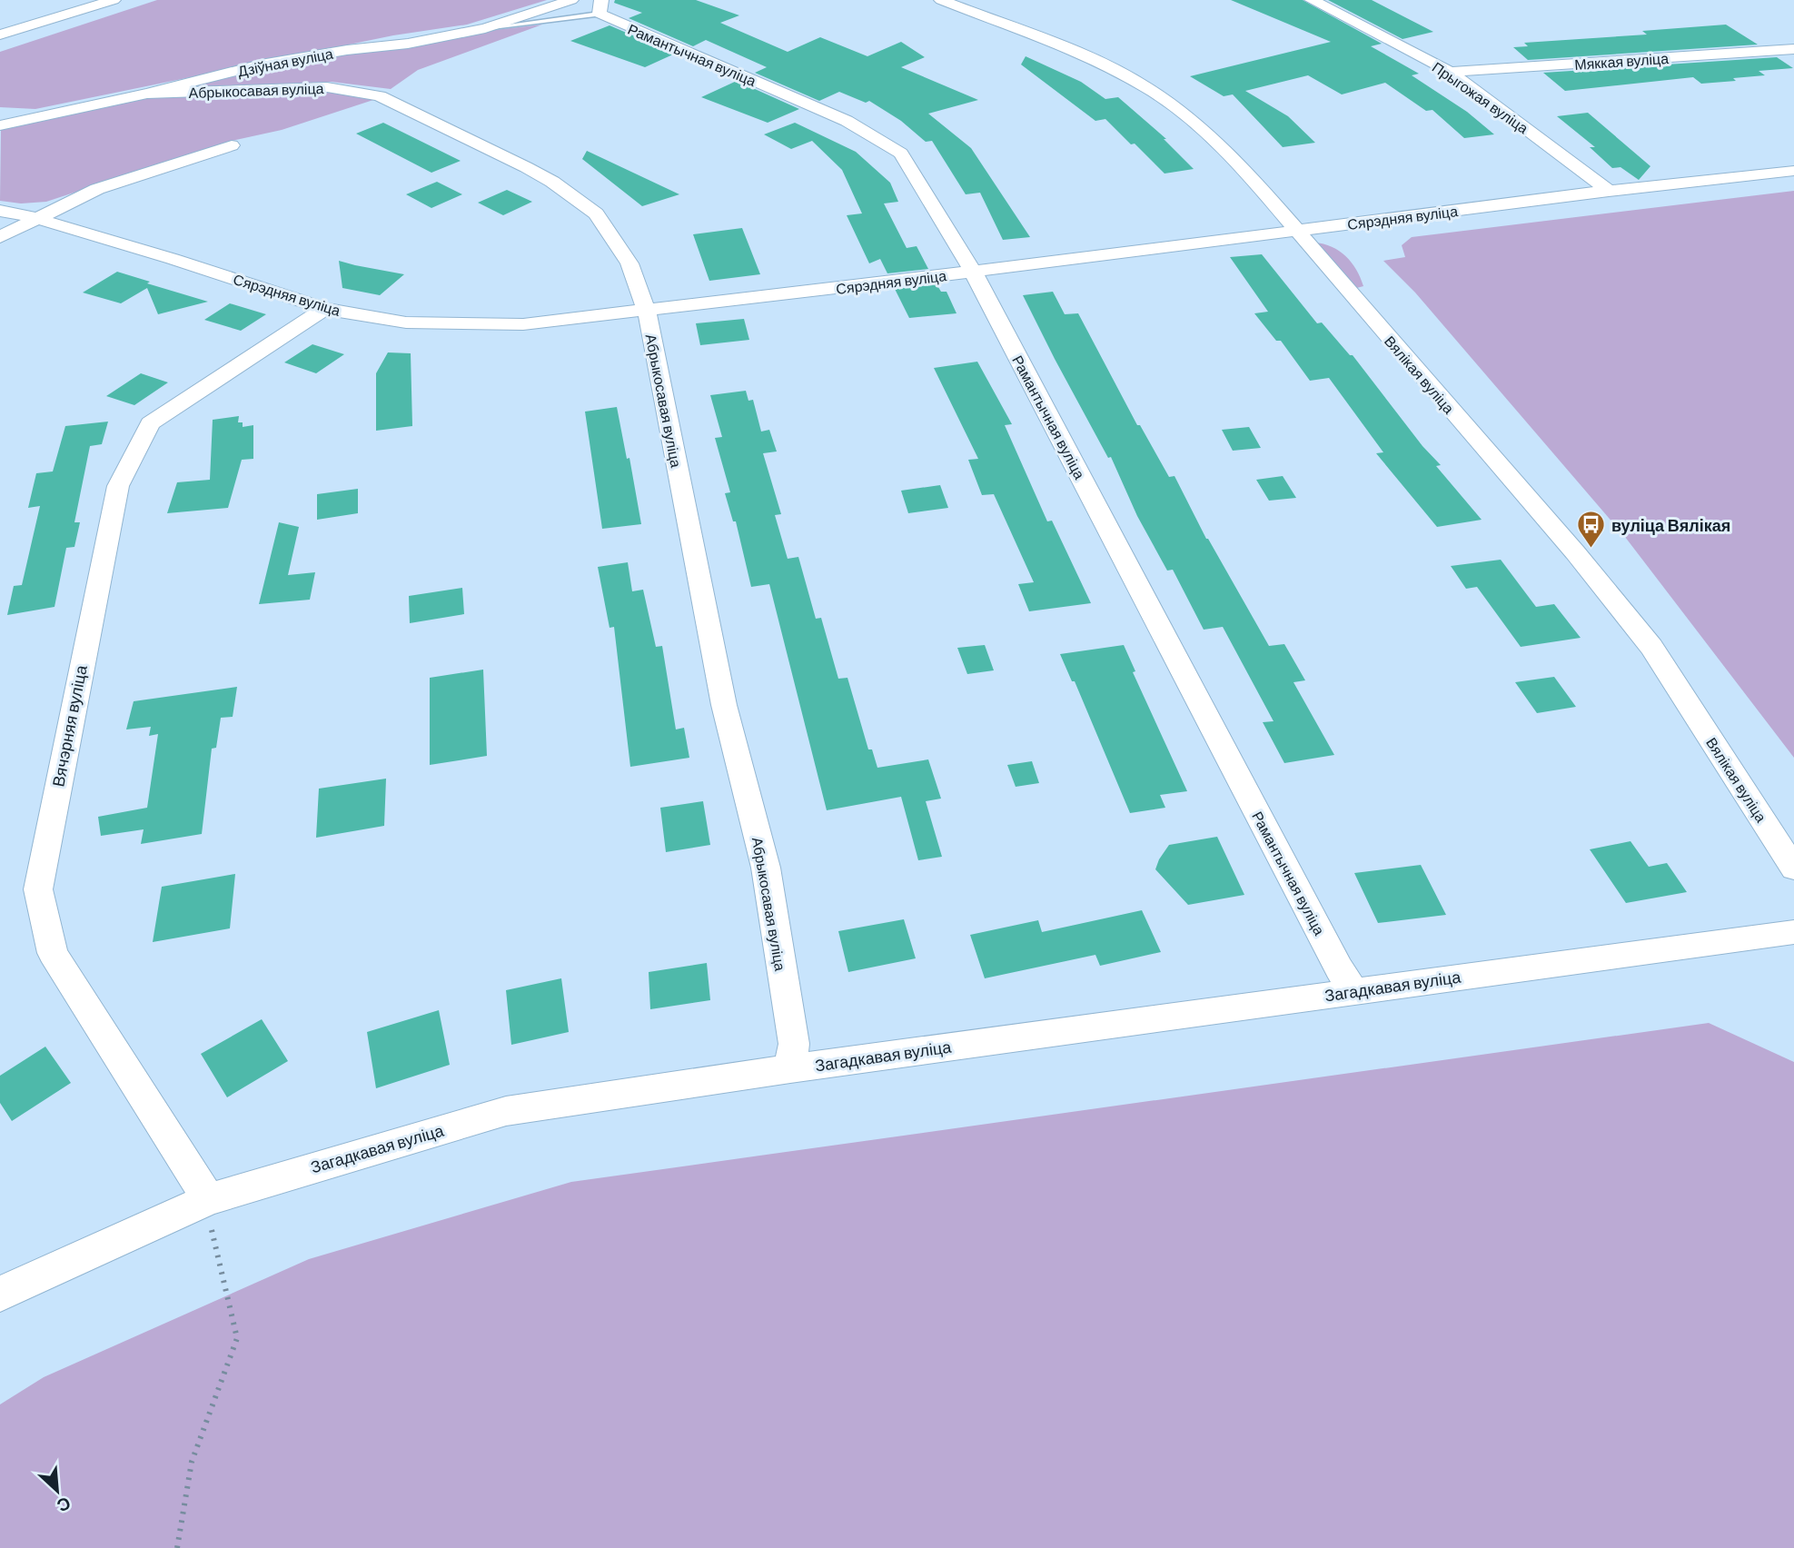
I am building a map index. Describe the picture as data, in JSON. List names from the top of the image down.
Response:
{
  "streets": {
    "street": [
      "Рамантычная вуліца",
      "Мяккая вуліца",
      "Дзіўная вуліца",
      "Абрыкосавая вуліца",
      "Прыгожая вуліца",
      "Сярэдняя вуліца",
      "Вялікая вуліца",
      "Вячэрняя вуліца",
      "Загадкавая вуліца"
    ]
  },
  "crossings": [
    ["Рамантычная вуліца", "Сярэдняя вуліца"],
    ["Рамантычная вуліца", "Загадкавая вуліца"],
    ["Мяккая вуліца", "Прыгожая вуліца"],
    ["Дзіўная вуліца", "Абрыкосавая вуліца"],
    ["Абрыкосавая вуліца", "Сярэдняя вуліца"],
    ["Абрыкосавая вуліца", "Загадкавая вуліца"],
    ["Прыгожая вуліца", "Сярэдняя вуліца"],
    ["Сярэдняя вуліца", "Вялікая вуліца"],
    ["Сярэдняя вуліца", "Вячэрняя вуліца"],
    ["Вячэрняя вуліца", "Загадкавая вуліца"]
  ],
  "places": {
    "bus stop": ["вуліца Вялікая"]
  },
  "north": "bottom right"
}
